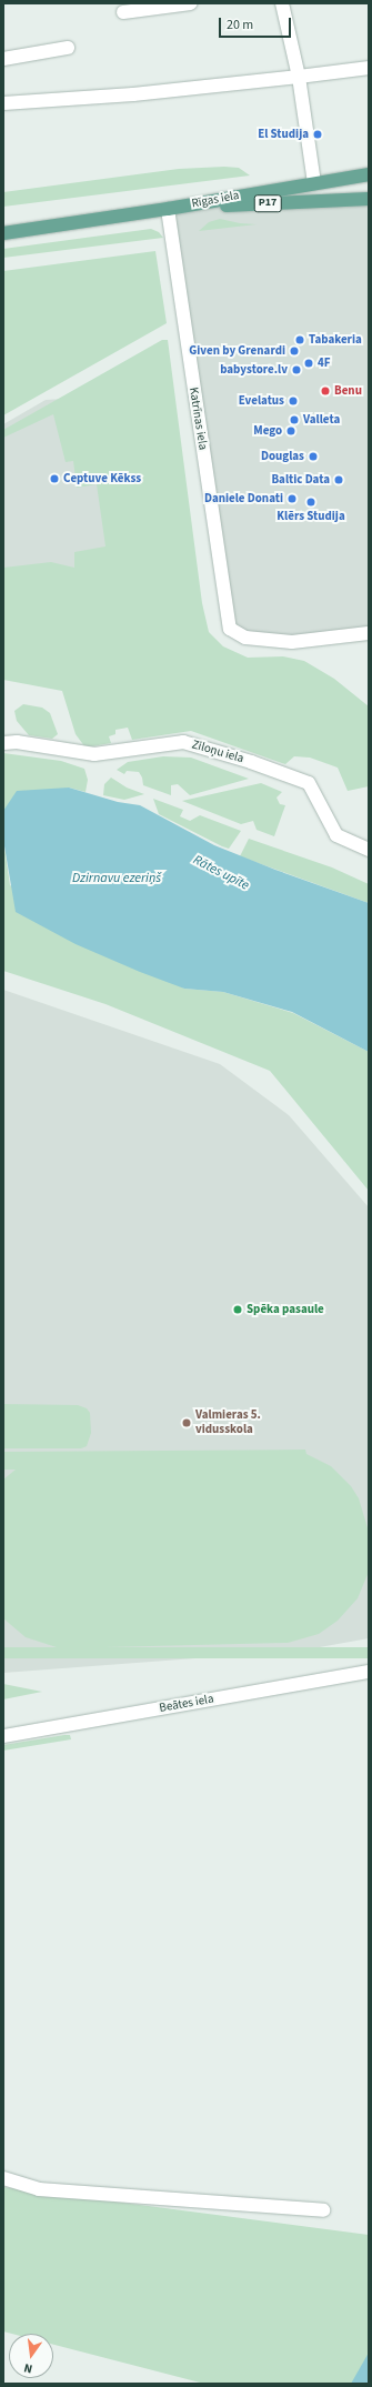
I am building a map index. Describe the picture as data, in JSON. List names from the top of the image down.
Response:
{
  "streets": {
    "main road": ["Rīgas iela", "P17"],
    "street": ["Katrīnas iela", "Ziloņu iela", "Beātes iela"]
  },
  "crossings": [
    ["Rīgas iela", "Katrīnas iela"]
  ],
  "water": ["Rātes upīte", "Dzirnavu ezeriņš"],
  "places": [
    "El Studija",
    "Tabakeria",
    "Given by Grenardi",
    "4F",
    "babystore.lv",
    "Benu",
    "Evelatus",
    "Valleta",
    "Mego",
    "Douglas",
    "Ceptuve Kēkss",
    "Baltic Data",
    "Daniele Donati",
    "Klērs Studija",
    "Spēka pasaule",
    "Valmieras 5. vidusskola"
  ],
  "scale_bar": "20 m",
  "north": "bottom"
}
